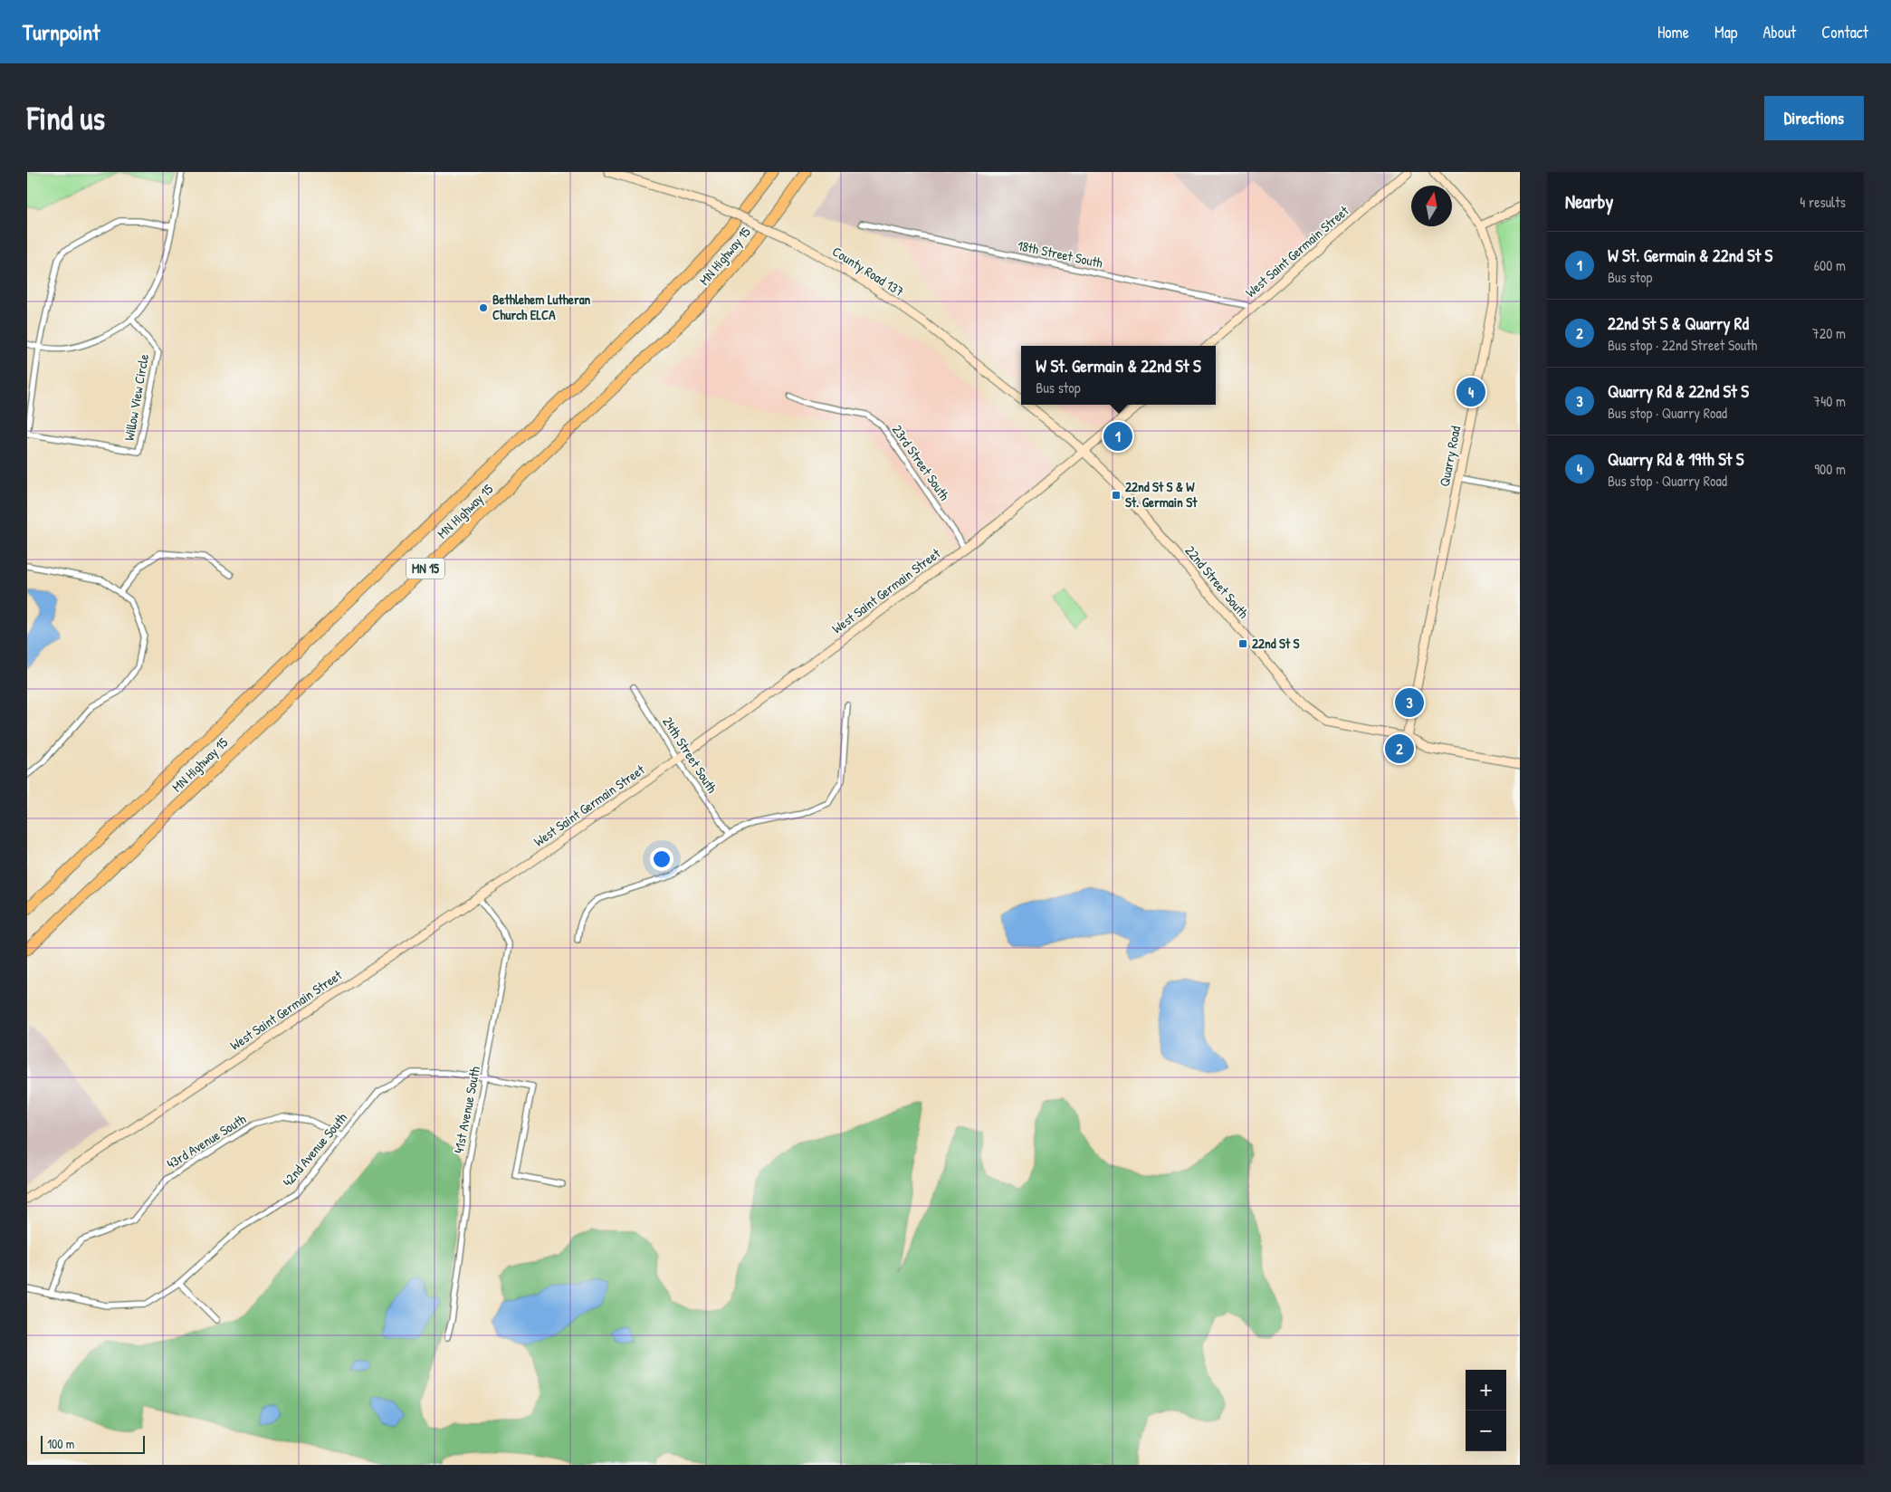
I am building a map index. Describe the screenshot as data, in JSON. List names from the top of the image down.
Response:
{
  "streets": {
    "highway": ["MN Highway 15", "MN 15"],
    "street": [
      "West Saint Germain Street",
      "18th Street South",
      "County Road 137",
      "Willow View Circle",
      "Quarry Road",
      "23rd Street South",
      "22nd Street South",
      "24th Street South",
      "41st Avenue South",
      "43rd Avenue South",
      "42nd Avenue South"
    ]
  },
  "crossings": [
    ["West Saint Germain Street", "18th Street South"],
    ["West Saint Germain Street", "County Road 137"],
    ["West Saint Germain Street", "23rd Street South"],
    ["West Saint Germain Street", "22nd Street South"],
    ["West Saint Germain Street", "24th Street South"],
    ["West Saint Germain Street", "41st Avenue South"],
    ["County Road 137", "22nd Street South"],
    ["Quarry Road", "22nd Street South"],
    ["41st Avenue South", "42nd Avenue South"],
    ["43rd Avenue South", "42nd Avenue South"]
  ],
  "places": {
    "other": ["Bethlehem Lutheran Church ELCA"],
    "transit": ["22nd St S & W St. Germain St", "22nd St S"]
  },
  "scale_bar": "100 m",
  "north": "top",
  "page": {
    "header": "Turnpoint",
    "nav": [
      "Home",
      "Map",
      "About",
      "Contact"
    ],
    "buttons": "Directions",
    "title": "Find us",
    "heading": ["Nearby", "4 results"],
    "list": [
      {
        "mark": "1",
        "name": "W St. Germain & 22nd St S",
        "note": "Bus stop",
        "value": "600 m"
      },
      {
        "mark": "2",
        "name": "22nd St S & Quarry Rd",
        "note": "Bus stop · 22nd Street South",
        "value": "720 m"
      },
      {
        "mark": "3",
        "name": "Quarry Rd & 22nd St S",
        "note": "Bus stop · Quarry Road",
        "value": "740 m"
      },
      {
        "mark": "4",
        "name": "Quarry Rd & 19th St S",
        "note": "Bus stop · Quarry Road",
        "value": "900 m"
      }
    ],
    "popup": ["W St. Germain & 22nd St S", "Bus stop"],
    "pins": [
      "4",
      "1",
      "3",
      "2"
    ],
    "map_buttons": ["+", "−"],
    "scale": "100 m"
  }
}
